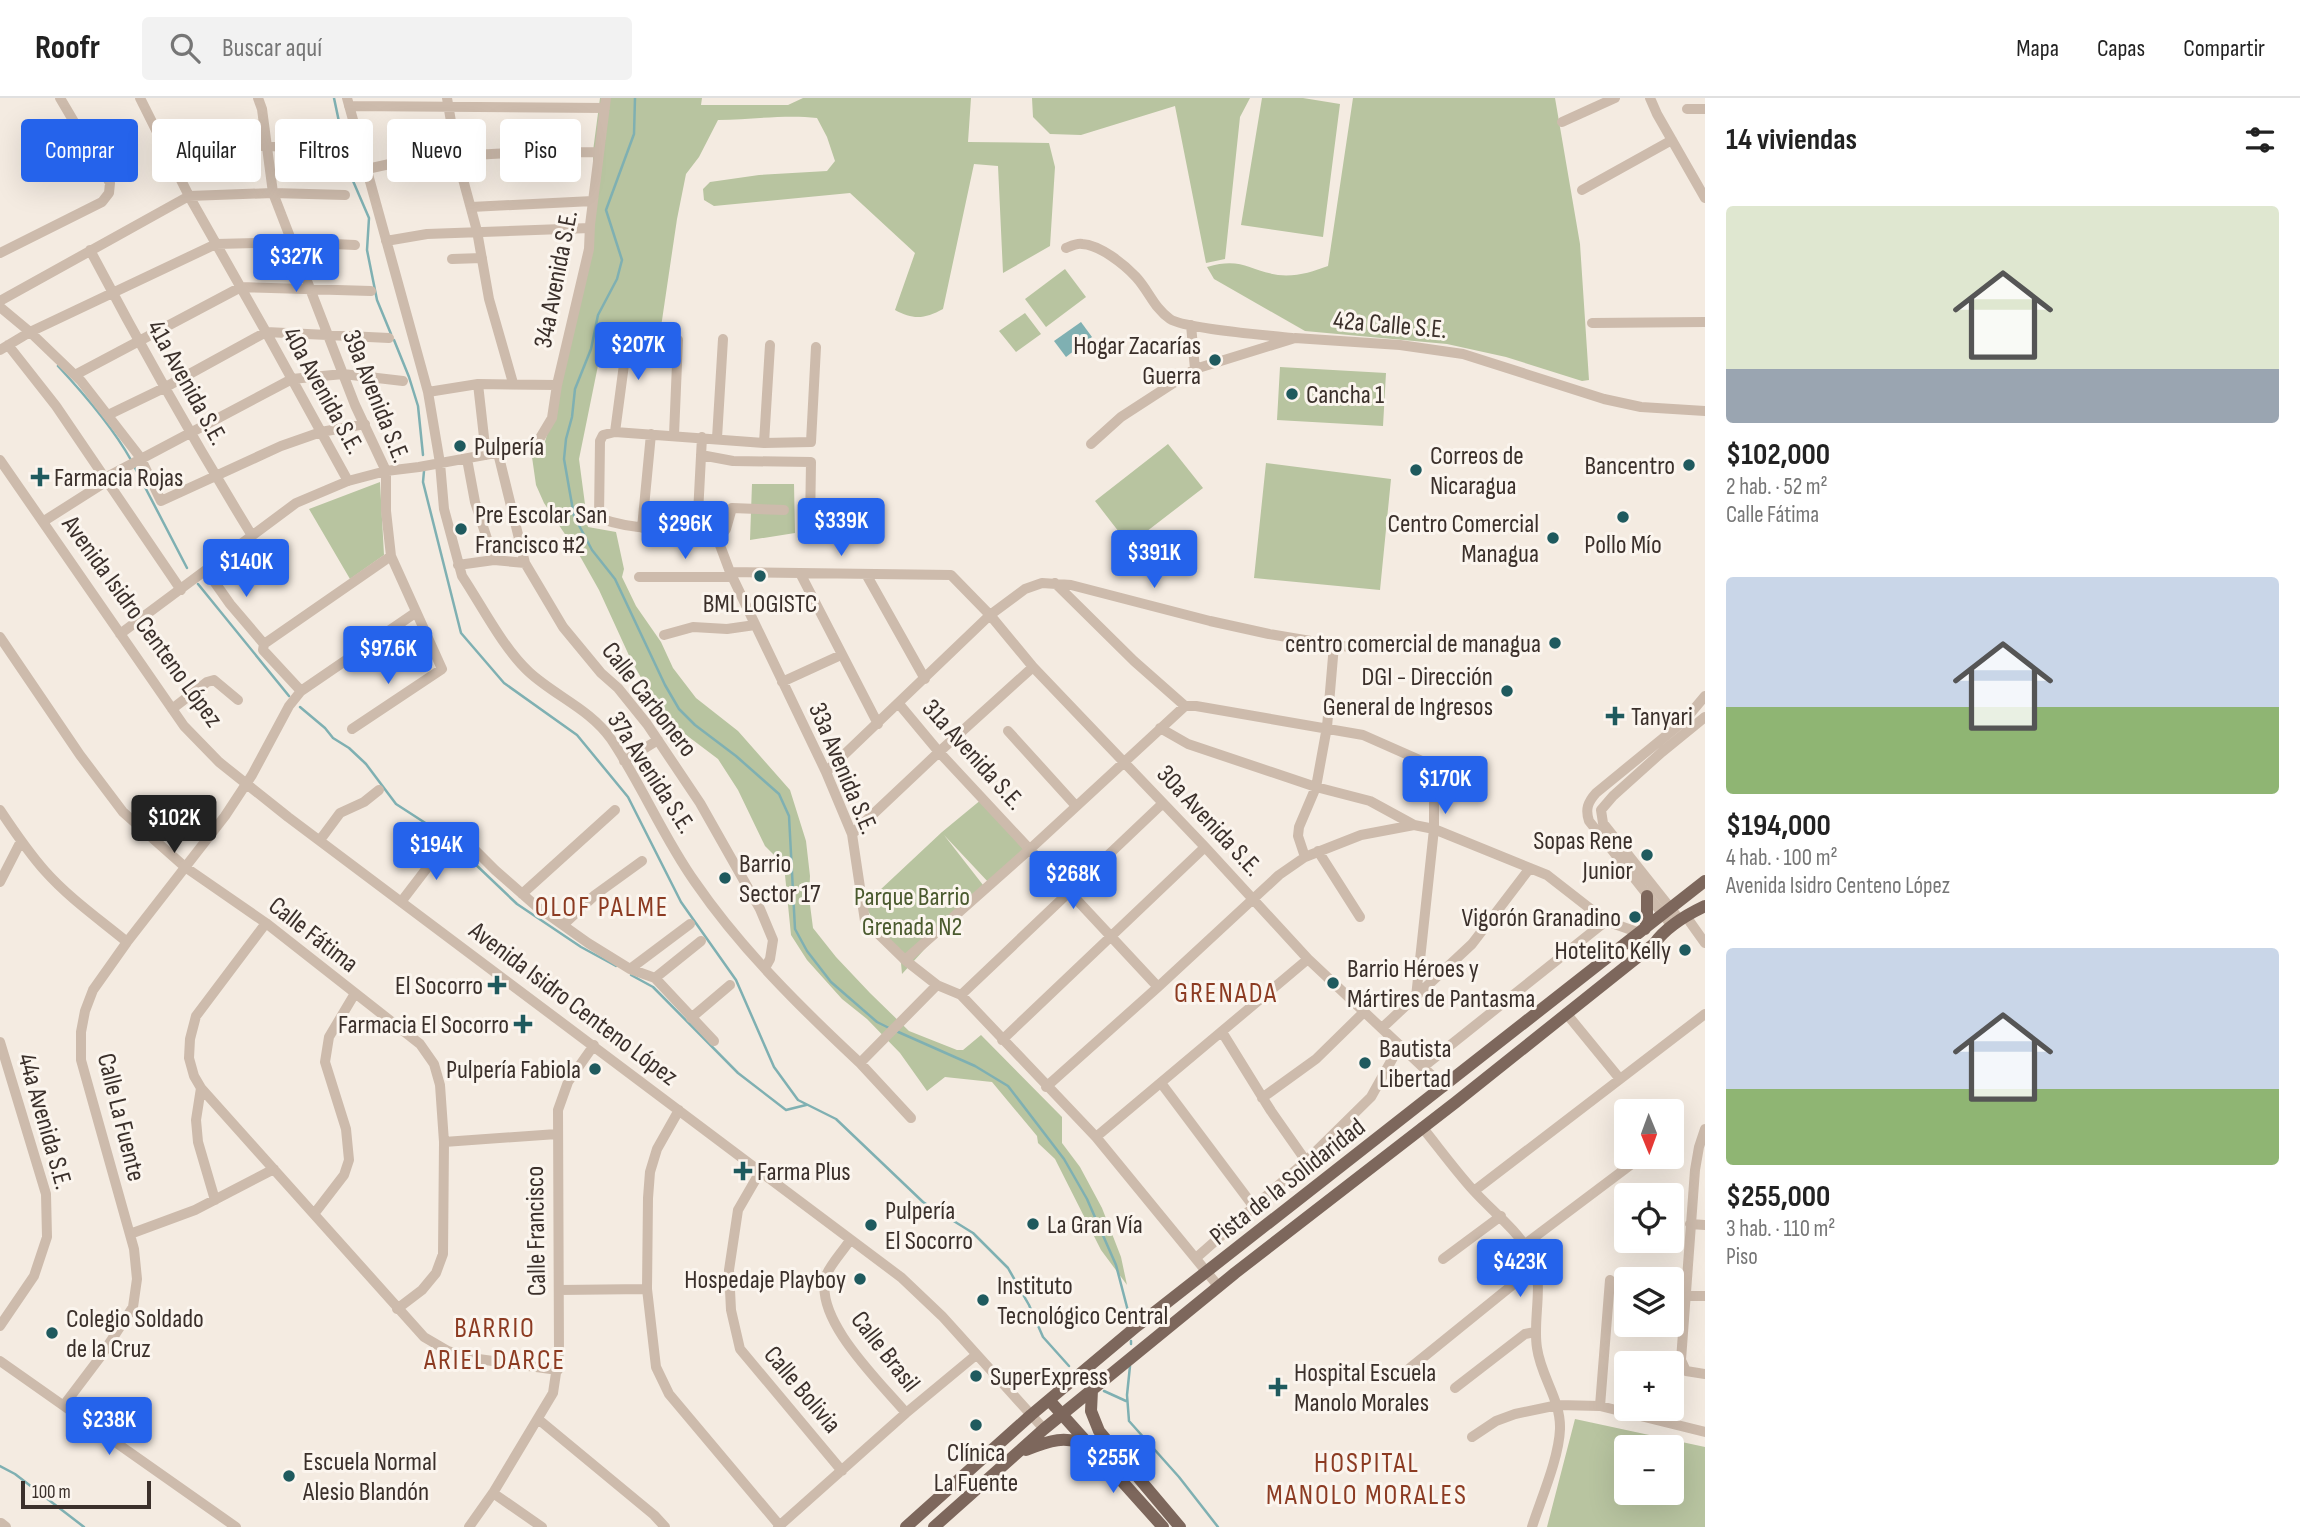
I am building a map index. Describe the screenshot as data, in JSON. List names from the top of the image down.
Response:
{
  "streets": {
    "main road": ["Pista de la Solidaridad"],
    "street": [
      "34a Avenida S.E.",
      "42a Calle S.E.",
      "41a Avenida S.E.",
      "40a Avenida S.E.",
      "39a Avenida S.E.",
      "Avenida Isidro Centeno López",
      "Calle Carbonero",
      "31a Avenida S.E.",
      "33a Avenida S.E.",
      "37a Avenida S.E.",
      "30a Avenida S.E.",
      "Calle Fátima",
      "Calle La Fuente",
      "44a Avenida S.E.",
      "Calle Francisco",
      "Calle Brasil",
      "Calle Bolivia"
    ]
  },
  "crossings": [
    ["34a Avenida S.E.", "Calle Carbonero"],
    ["Avenida Isidro Centeno López", "Calle La Fuente"],
    ["Avenida Isidro Centeno López", "Pista de la Solidaridad"],
    ["Avenida Isidro Centeno López", "Calle Francisco"],
    ["Avenida Isidro Centeno López", "Calle Brasil"],
    ["Avenida Isidro Centeno López", "Calle Bolivia"],
    ["Calle Carbonero", "37a Avenida S.E."],
    ["33a Avenida S.E.", "Pista de la Solidaridad"],
    ["30a Avenida S.E.", "Pista de la Solidaridad"],
    ["Calle Fátima", "Calle La Fuente"]
  ],
  "districts": [
    "OLOF PALME",
    "GRENADA",
    "BARRIO ARIEL DARCE",
    "HOSPITAL MANOLO MORALES"
  ],
  "parks": ["Parque Barrio Grenada N2"],
  "places": {
    "other": [
      "Hogar Zacarías Guerra",
      "Cancha 1",
      "Pulpería",
      "Bancentro",
      "Correos de Nicaragua",
      "Pollo Mío",
      "Pre Escolar San Francisco #2",
      "Centro Comercial Managua",
      "BML LOGISTC",
      "centro comercial de managua",
      "DGI - Dirección General de Ingresos",
      "Sopas Rene Junior",
      "Barrio Sector 17",
      "Vigorón Granadino",
      "Hotelito Kelly",
      "Barrio Héroes y Mártires de Pantasma",
      "Bautista Libertad",
      "Pulpería Fabiola",
      "La Gran Vía",
      "Pulpería El Socorro",
      "Hospedaje Playboy",
      "Instituto Tecnológico Central",
      "Colegio Soldado de la Cruz",
      "SuperExpress",
      "Clínica La Fuente",
      "Escuela Normal Alesio Blandón"
    ],
    "health": [
      "Farmacia Rojas",
      "Tanyari",
      "El Socorro",
      "Farmacia El Socorro",
      "Farma Plus",
      "Hospital Escuela Manolo Morales"
    ]
  },
  "scale_bar": "100 m",
  "north": "bottom",
  "page": {
    "header": "Roofr",
    "search": "Buscar aquí",
    "nav": ["Mapa", "Capas", "Compartir"],
    "heading": "14 viviendas",
    "chip": [
      "Comprar",
      "Alquilar",
      "Filtros",
      "Nuevo",
      "Piso"
    ],
    "list": [
      {
        "name": "$102,000",
        "note": "2 hab. · 52 m² · Calle Fátima"
      },
      {
        "name": "$194,000",
        "note": "4 hab. · 100 m² · Avenida Isidro Centeno López"
      },
      {
        "name": "$255,000",
        "note": "3 hab. · 110 m² · Piso"
      }
    ],
    "price": [
      "$327K",
      "$207K",
      "$339K",
      "$296K",
      "$391K",
      "$140K",
      "$97.6K",
      "$170K",
      "$102K",
      "$194K",
      "$268K",
      "$423K",
      "$238K",
      "$255K"
    ],
    "map_buttons": ["+", "−"],
    "scale": "100 m"
  }
}
